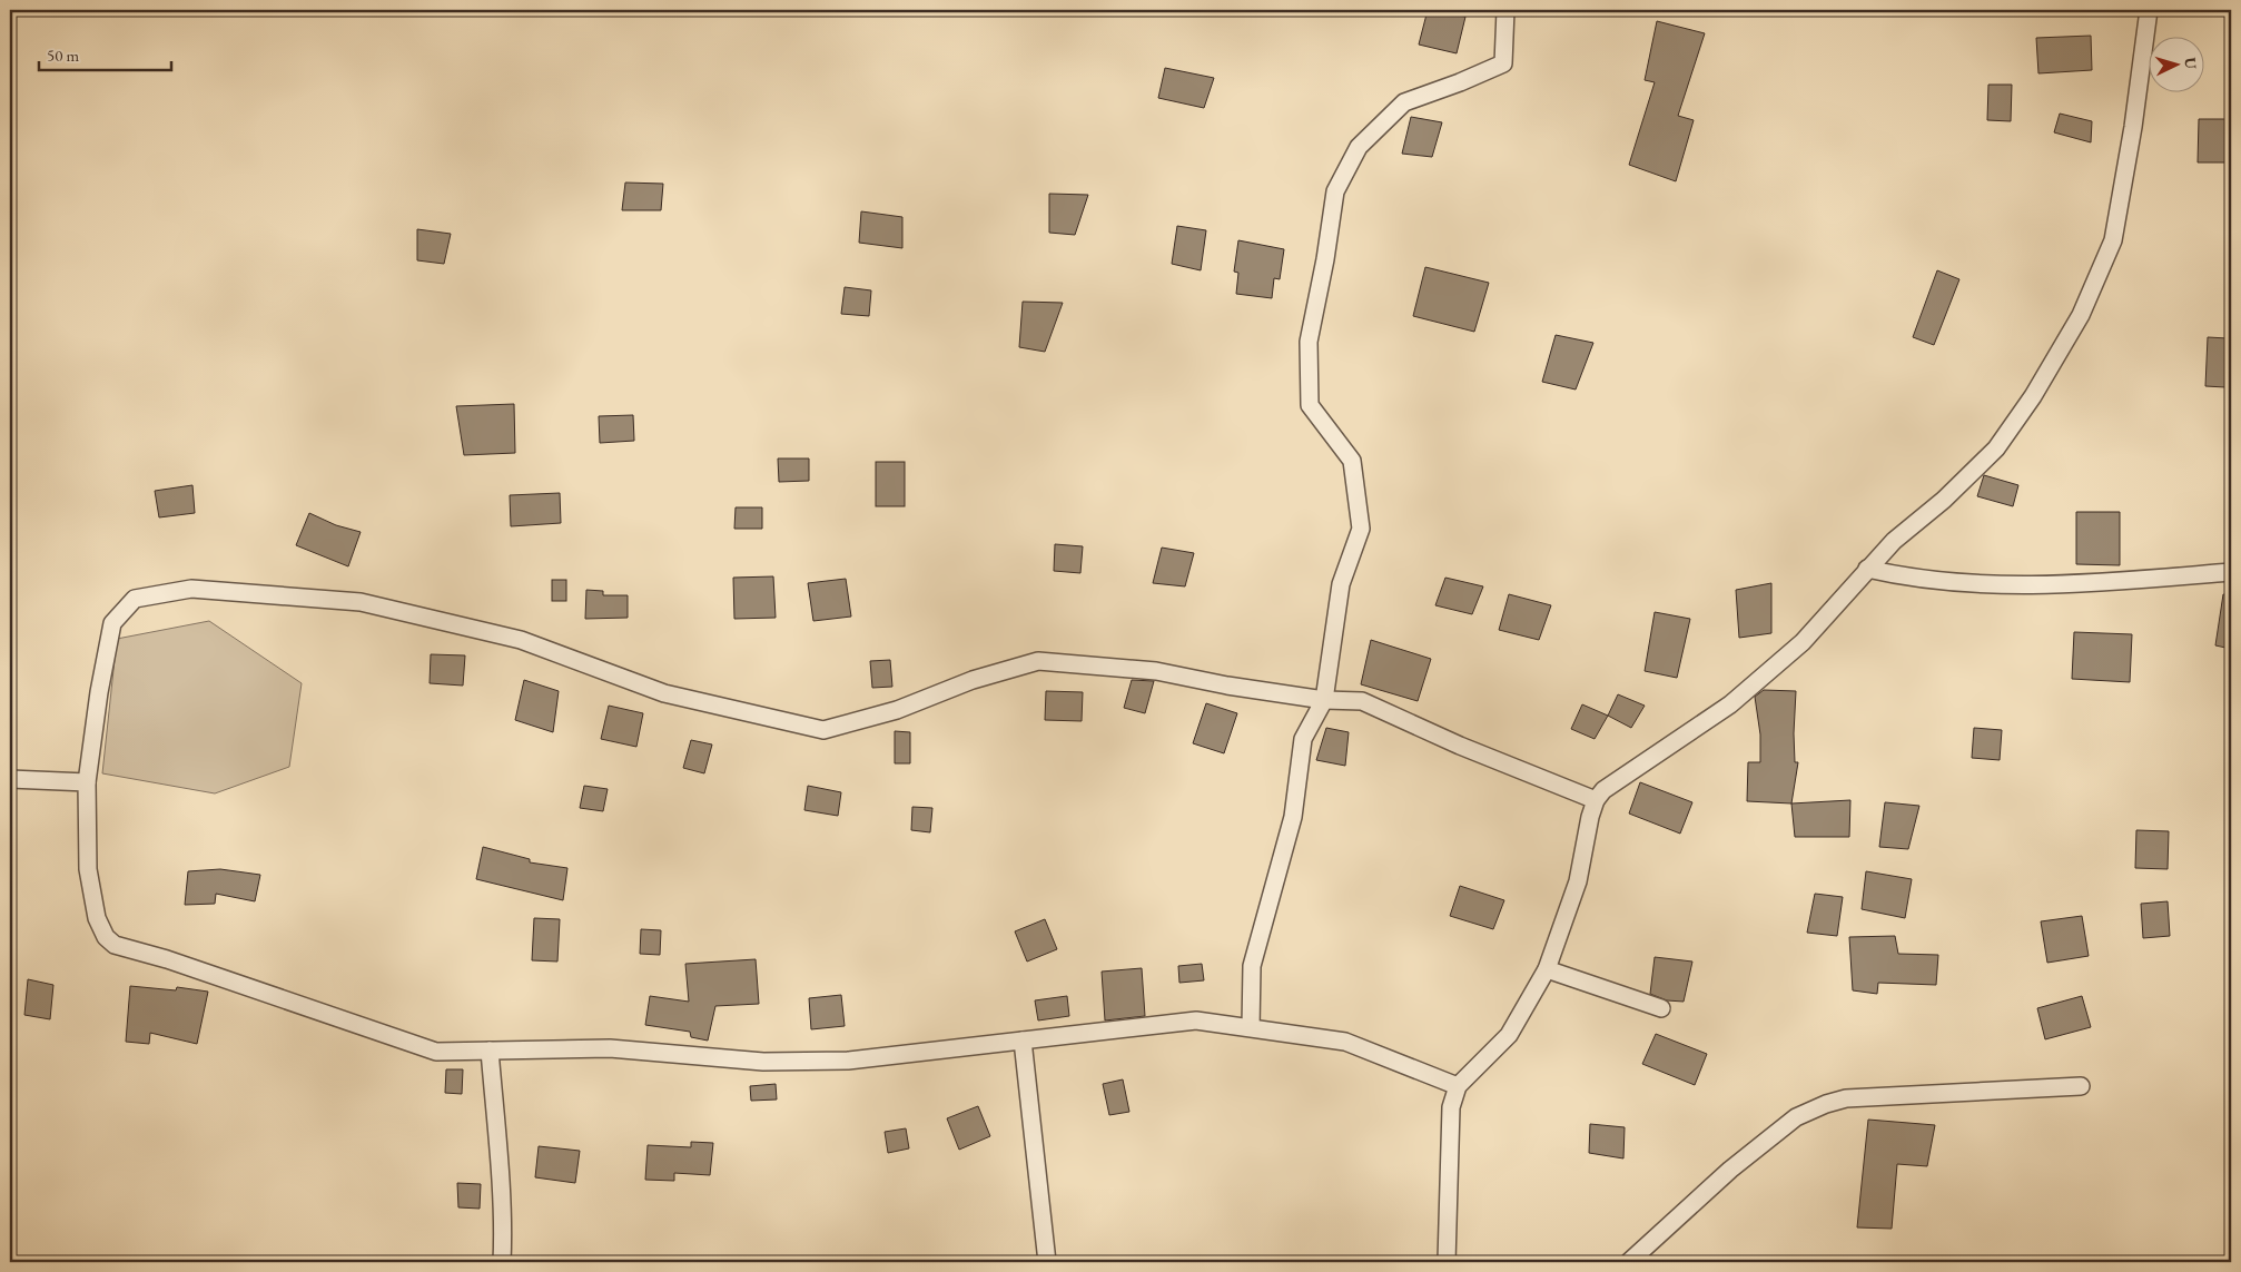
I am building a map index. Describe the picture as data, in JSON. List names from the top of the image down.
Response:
{
  "scale_bar": "50 m",
  "north": "right"
}
